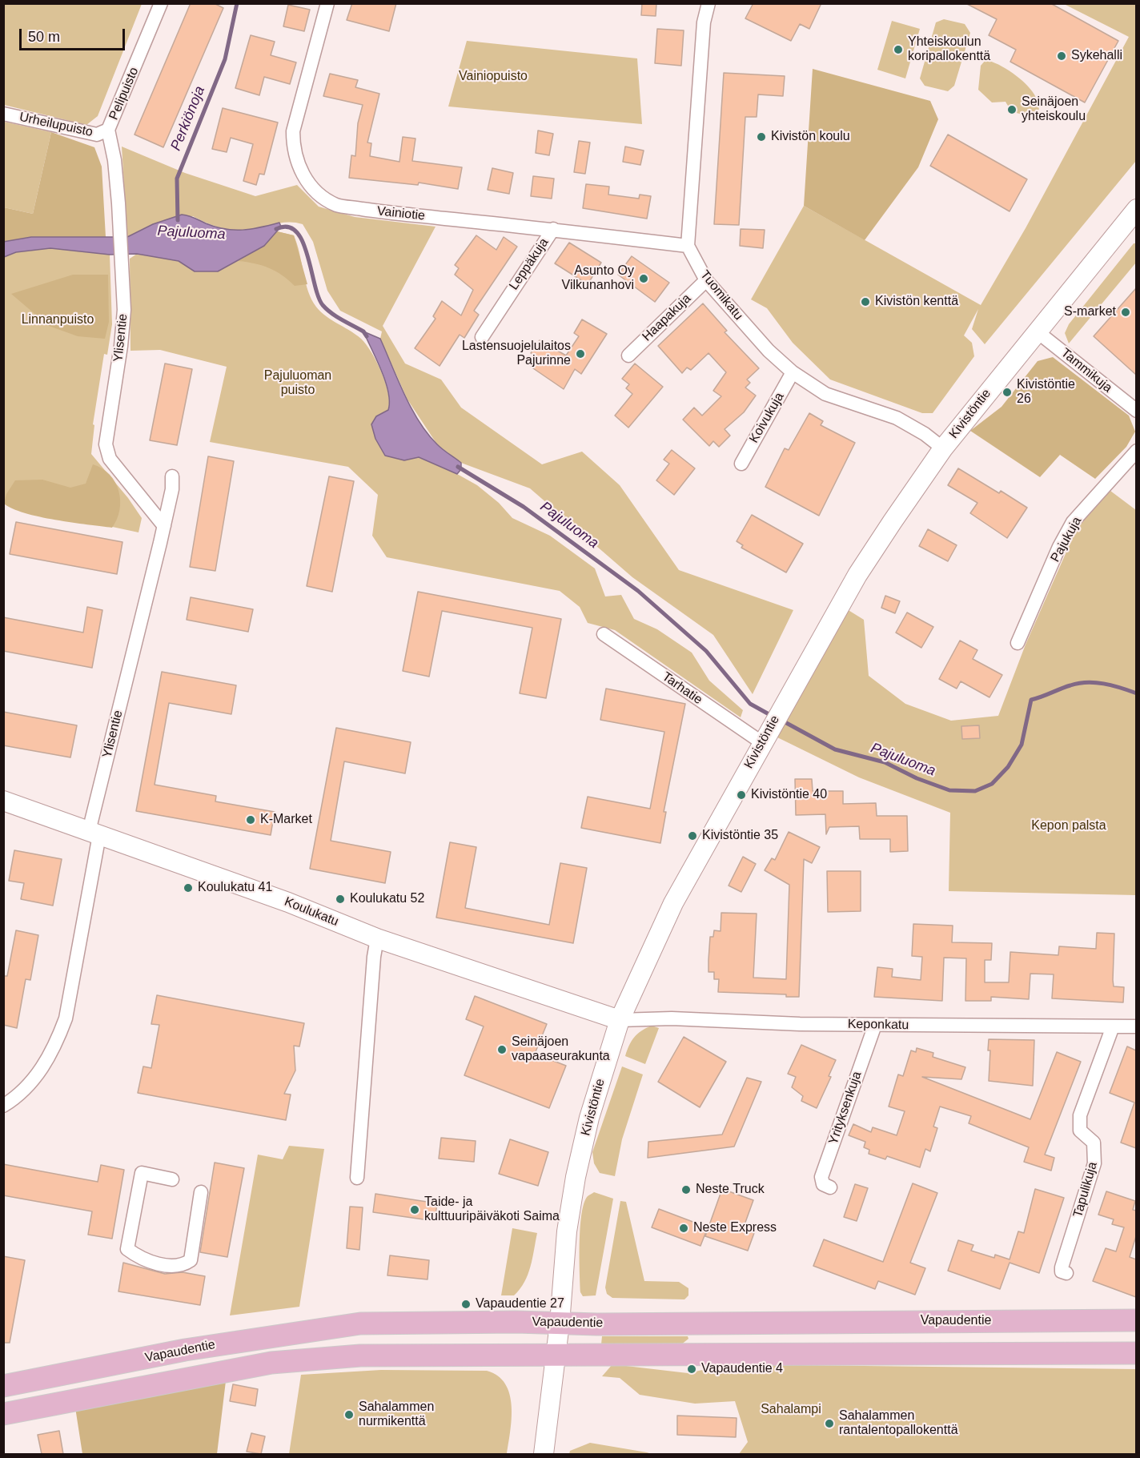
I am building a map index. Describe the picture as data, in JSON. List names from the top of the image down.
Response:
{
  "streets": {
    "main road": ["Kivistöntie", "Koulukatu", "Vapaudentie"],
    "street": [
      "Pelipuisto",
      "Urheilupuisto",
      "Vainiotie",
      "Leppäkuja",
      "Tuomikatu",
      "Haapakuja",
      "Ylisentie",
      "Tammikuja",
      "Koivukuja",
      "Pajukuja",
      "Tarhatie",
      "Keponkatu",
      "Yrityksenkuja",
      "Tapulikuja"
    ]
  },
  "crossings": [
    ["Pelipuisto", "Urheilupuisto"],
    ["Pelipuisto", "Ylisentie"],
    ["Urheilupuisto", "Ylisentie"],
    ["Vainiotie", "Leppäkuja"],
    ["Vainiotie", "Tuomikatu"],
    ["Tuomikatu", "Haapakuja"],
    ["Tuomikatu", "Kivistöntie"],
    ["Tuomikatu", "Koivukuja"],
    ["Ylisentie", "Koulukatu"],
    ["Tammikuja", "Kivistöntie"],
    ["Kivistöntie", "Tarhatie"],
    ["Kivistöntie", "Koulukatu"],
    ["Kivistöntie", "Keponkatu"],
    ["Kivistöntie", "Vapaudentie"],
    ["Koulukatu", "Keponkatu"],
    ["Keponkatu", "Yrityksenkuja"],
    ["Keponkatu", "Tapulikuja"]
  ],
  "water": ["Perkiönoja", "Pajuluoma"],
  "parks": [
    "Vainiopuisto",
    "Linnanpuisto",
    "Pajuluoman puisto",
    "Kepon palsta",
    "Sahalampi"
  ],
  "places": [
    "Yhteiskoulun koripallokenttä",
    "Sykehalli",
    "Seinäjoen yhteiskoulu",
    "Kivistön koulu",
    "Asunto Oy Vilkunanhovi",
    "Kivistön kenttä",
    "S-market",
    "Lastensuojelulaitos Pajurinne",
    "Kivistöntie 26",
    "Kivistöntie 40",
    "K-Market",
    "Kivistöntie 35",
    "Koulukatu 41",
    "Koulukatu 52",
    "Seinäjoen vapaaseurakunta",
    "Neste Truck",
    "Taide- ja kulttuuripäiväkoti Saima",
    "Neste Express",
    "Vapaudentie 27",
    "Vapaudentie 4",
    "Sahalammen nurmikenttä",
    "Sahalammen rantalentopallokenttä"
  ],
  "scale_bar": "50 m"
}
